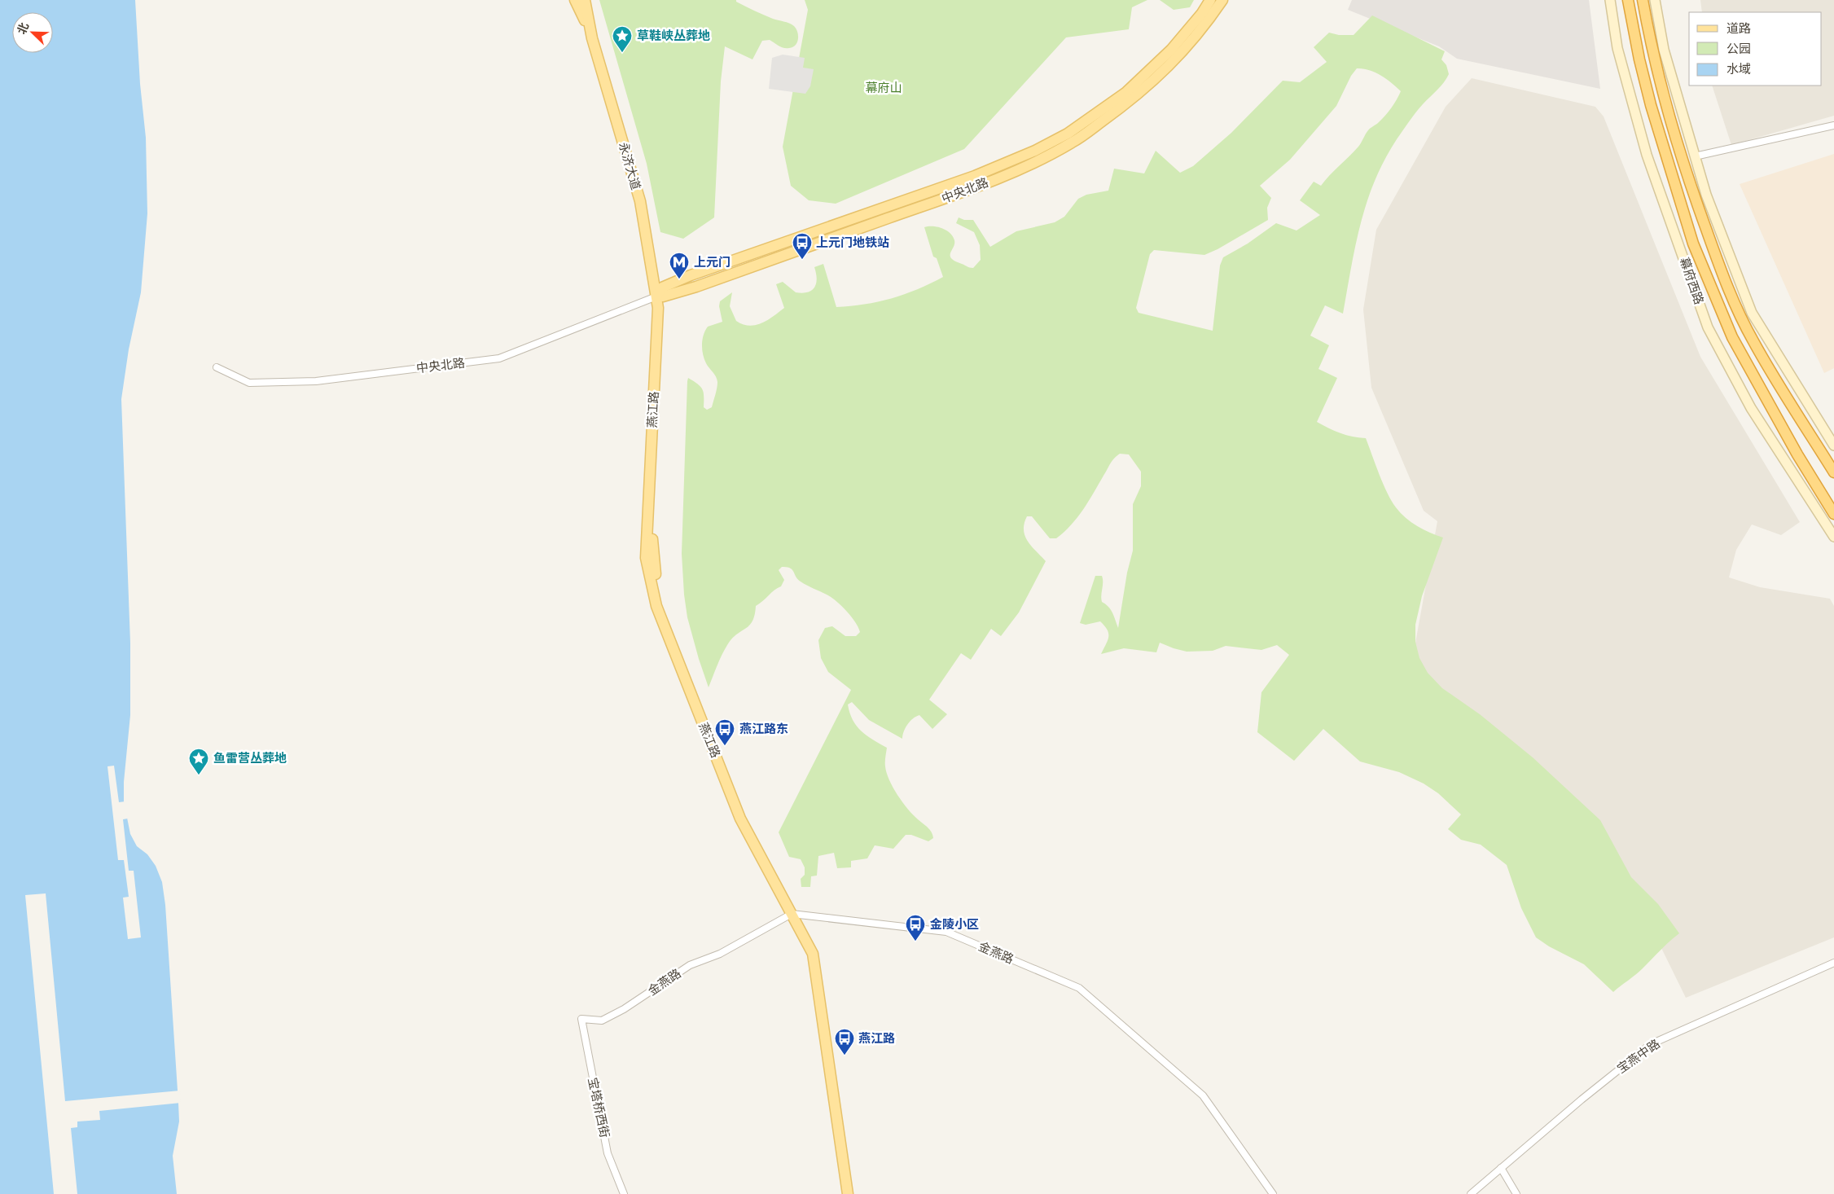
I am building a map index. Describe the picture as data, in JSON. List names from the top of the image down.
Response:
{
  "streets": {
    "highway": ["幕府西路"],
    "main road": ["永济大道", "中央北路", "燕江路"],
    "street": ["金燕路", "宝燕中路", "宝塔桥西街"]
  },
  "crossings": [
    ["永济大道", "中央北路"],
    ["永济大道", "燕江路"],
    ["中央北路", "燕江路"],
    ["燕江路", "金燕路"],
    ["金燕路", "宝塔桥西街"]
  ],
  "parks": ["幕府山"],
  "places": {
    "place": ["草鞋峡丛葬地", "鱼雷营丛葬地"],
    "bus stop": [
      "上元门地铁站",
      "燕江路东",
      "金陵小区",
      "燕江路"
    ],
    "metro station": ["上元门"]
  },
  "legend": ["道路", "公园", "水域"],
  "north": "top left"
}
